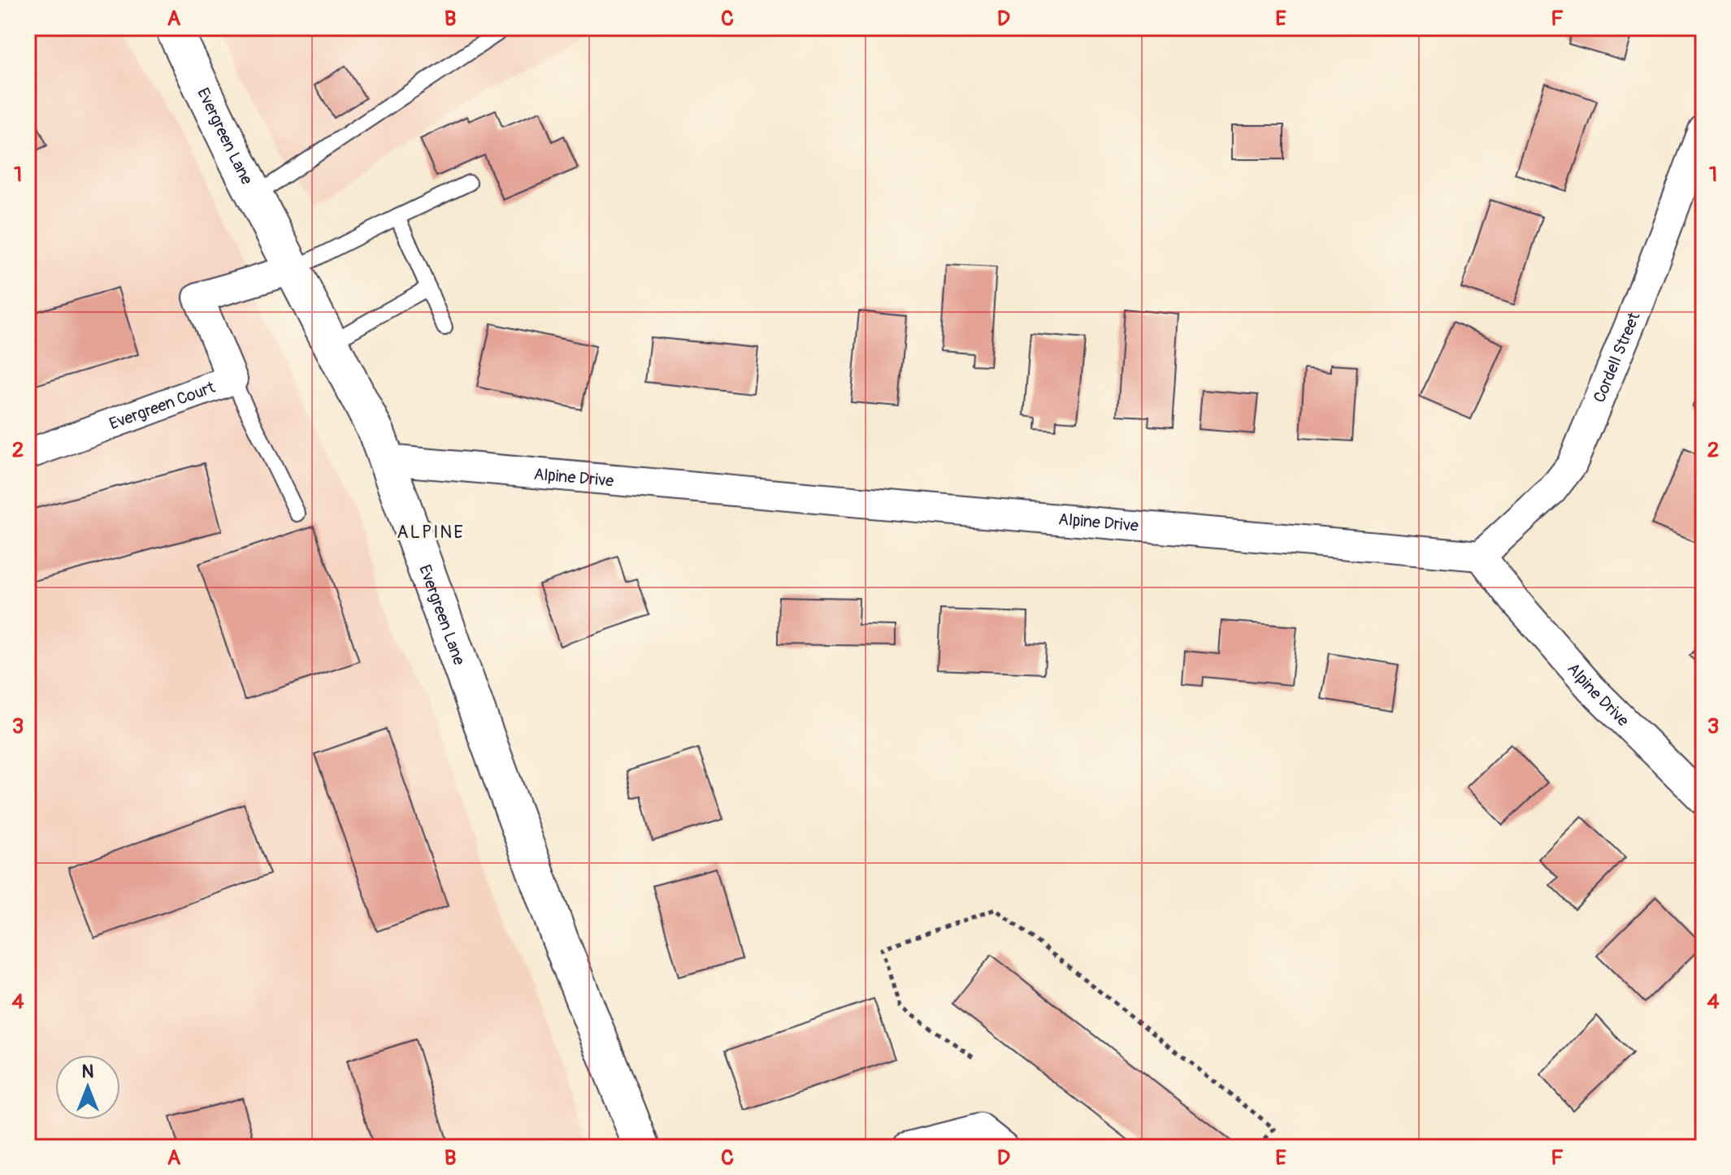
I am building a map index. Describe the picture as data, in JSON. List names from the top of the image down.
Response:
{
  "streets": {
    "street": [
      "Evergreen Lane",
      "Cordell Street",
      "Evergreen Court",
      "Alpine Drive"
    ]
  },
  "crossings": [
    ["Evergreen Lane", "Evergreen Court"],
    ["Evergreen Lane", "Alpine Drive"],
    ["Cordell Street", "Alpine Drive"]
  ],
  "districts": ["ALPINE"],
  "north": "top",
  "grid": {
    "columns": [
      "A",
      "B",
      "C",
      "D",
      "E",
      "F"
    ],
    "rows": [
      "1",
      "2",
      "3",
      "4"
    ]
  }
}
